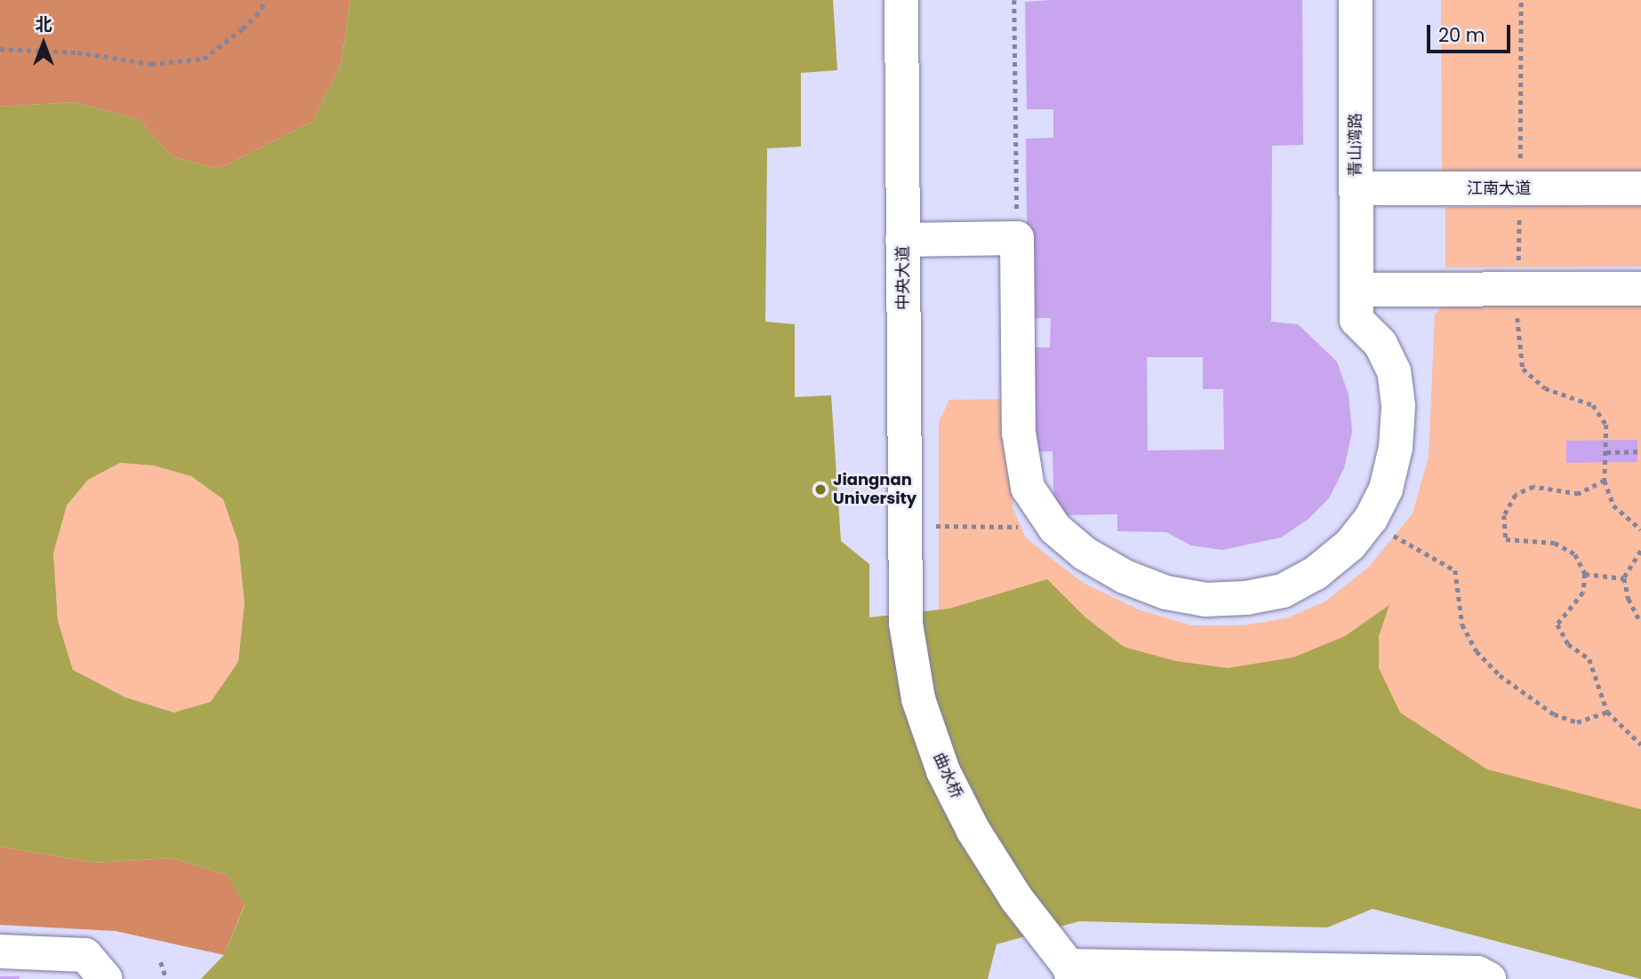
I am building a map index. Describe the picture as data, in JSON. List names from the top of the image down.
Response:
{
  "streets": {
    "street": [
      "青山湾路",
      "江南大道",
      "中央大道",
      "曲水桥"
    ]
  },
  "crossings": [
    ["青山湾路", "江南大道"],
    ["中央大道", "曲水桥"]
  ],
  "places": ["Jiangnan University"],
  "scale_bar": "20 m",
  "north": "top"
}
